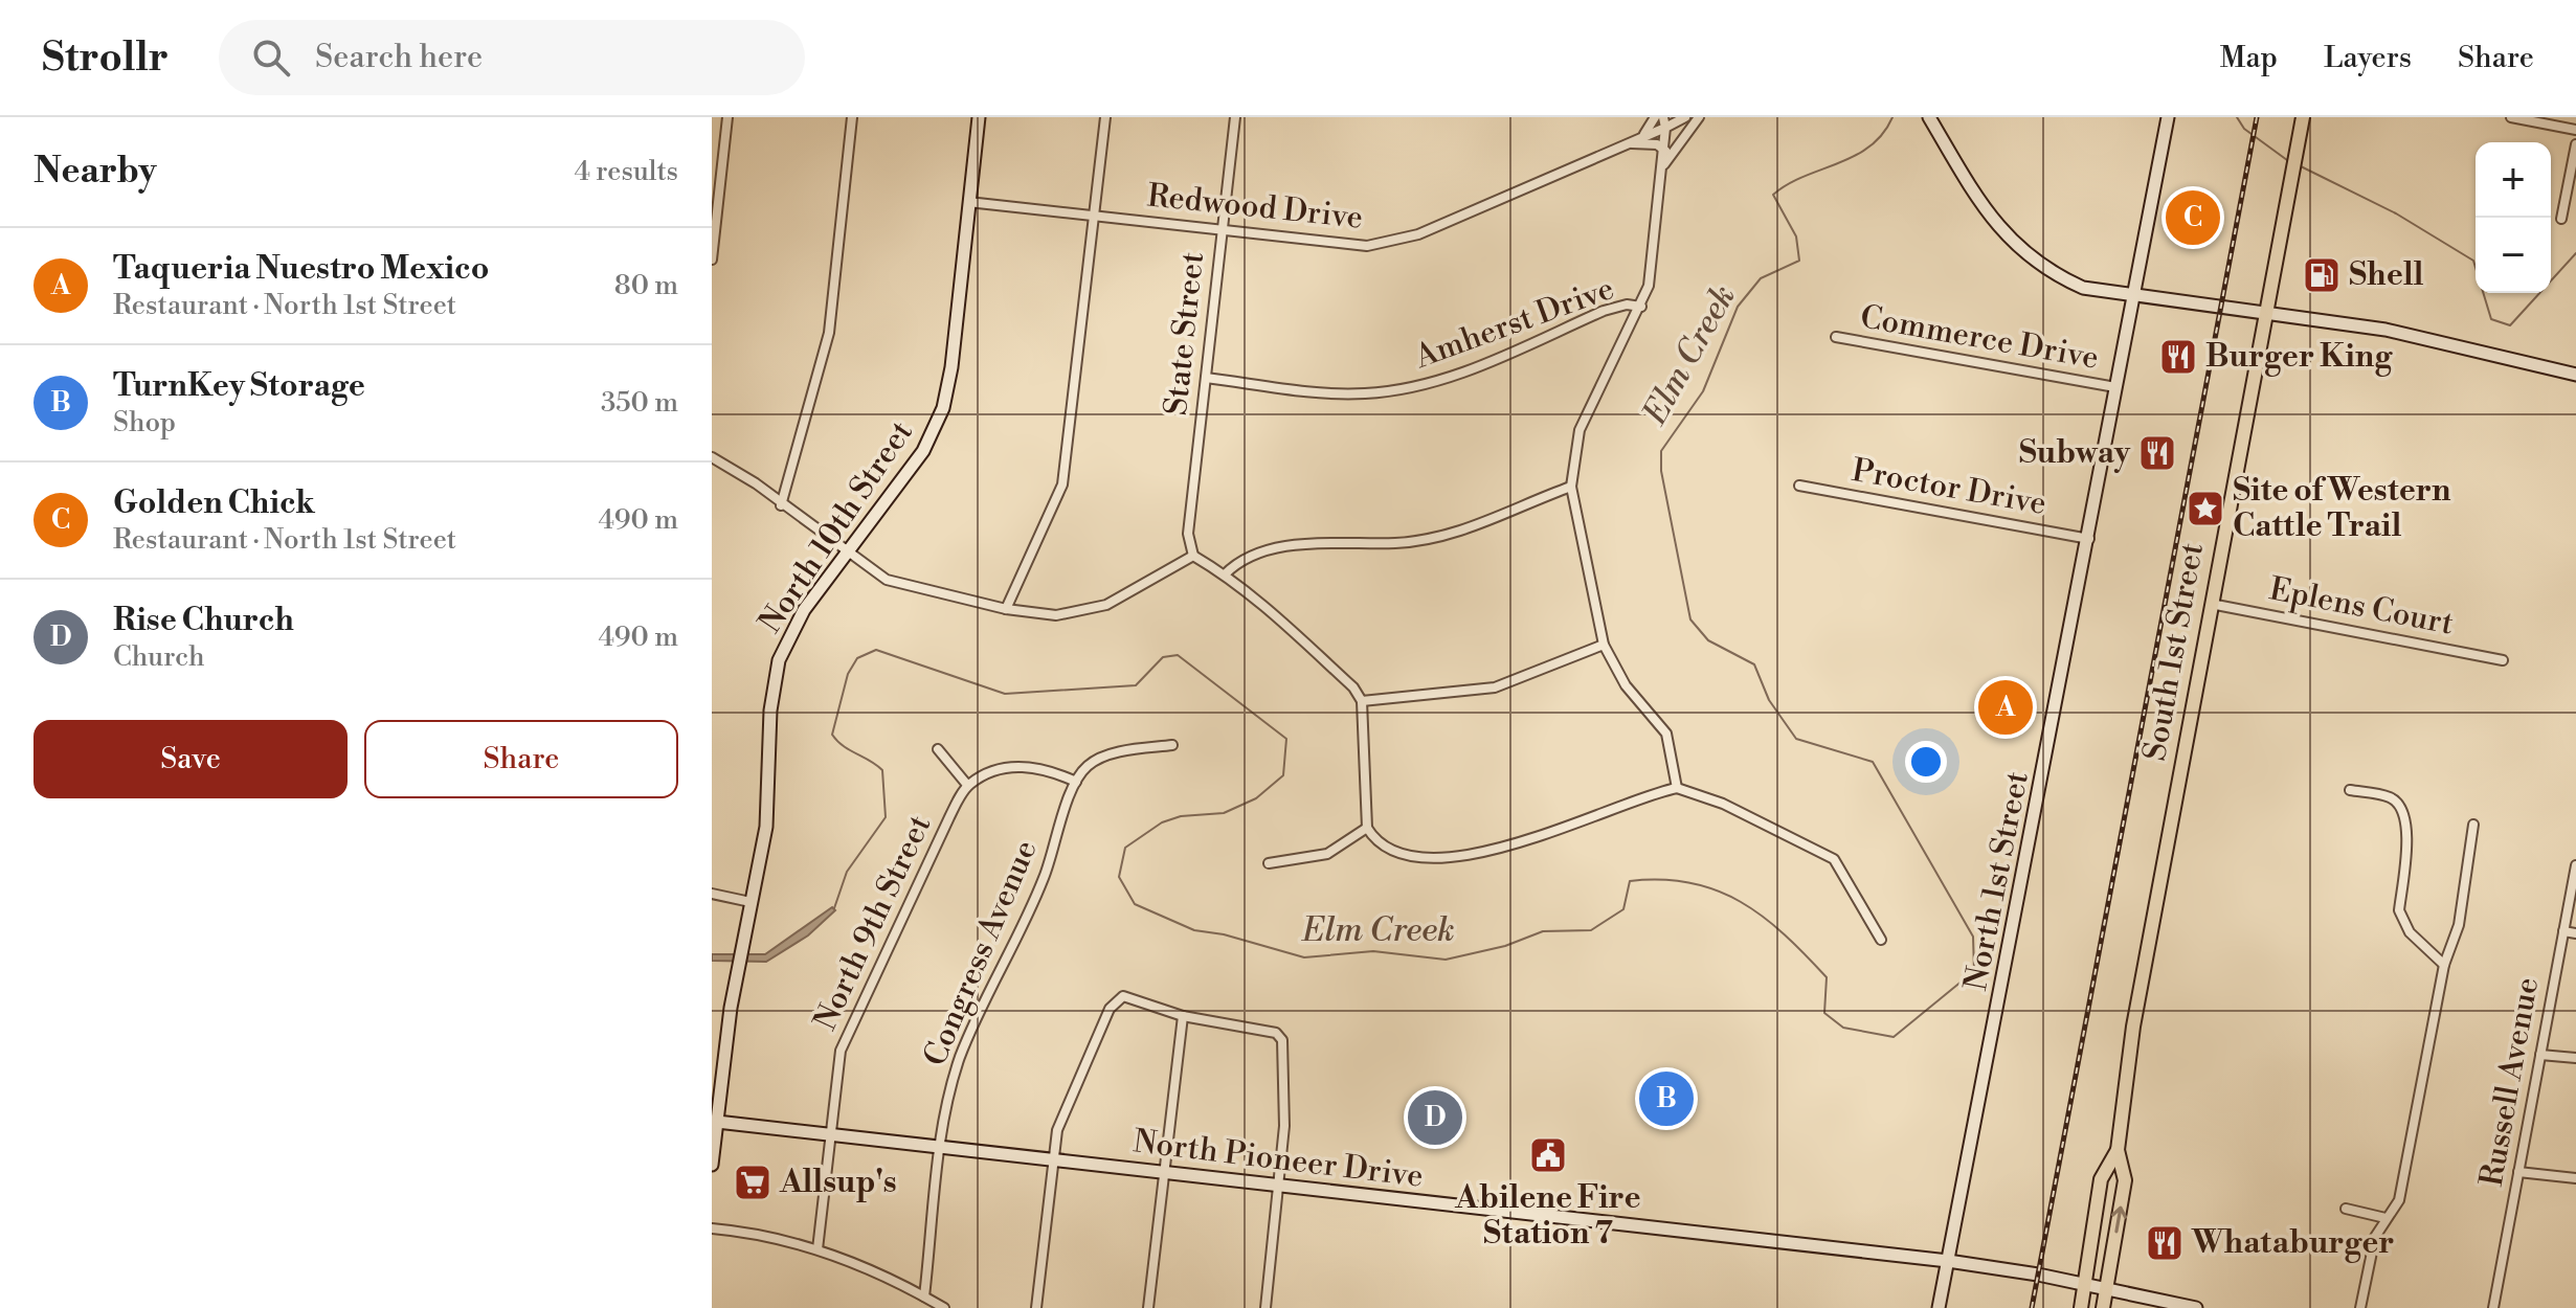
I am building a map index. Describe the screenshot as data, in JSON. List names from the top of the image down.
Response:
{
  "streets": {
    "main road": [
      "North 10th Street",
      "South 1st Street",
      "North 1st Street",
      "North Pioneer Drive"
    ],
    "street": [
      "Redwood Drive",
      "Amherst Drive",
      "State Street",
      "Commerce Drive",
      "Proctor Drive",
      "Eplens Court",
      "North 9th Street",
      "Congress Avenue",
      "Russell Avenue"
    ]
  },
  "crossings": [
    ["Redwood Drive", "State Street"],
    ["Redwood Drive", "North 10th Street"],
    ["Amherst Drive", "State Street"],
    ["Commerce Drive", "North 1st Street"],
    ["Proctor Drive", "North 1st Street"],
    ["North 10th Street", "North Pioneer Drive"],
    ["Eplens Court", "South 1st Street"],
    ["South 1st Street", "North Pioneer Drive"],
    ["North 1st Street", "North Pioneer Drive"],
    ["North 9th Street", "North Pioneer Drive"],
    ["Congress Avenue", "North Pioneer Drive"]
  ],
  "water": ["Elm Creek"],
  "places": {
    "fuel station": ["Shell"],
    "restaurant": ["Burger King", "Subway", "Whataburger"],
    "place": ["Site of Western Cattle Trail"],
    "public building": ["Abilene Fire Station 7"],
    "supermarket": ["Allsup's"]
  },
  "page": {
    "header": "Strollr",
    "search": "Search here",
    "nav": ["Map", "Layers", "Share"],
    "heading": ["Nearby", "4 results"],
    "map_buttons": ["+", "−"],
    "pins": [
      "C",
      "A",
      "B",
      "D"
    ],
    "list": [
      {
        "mark": "A",
        "name": "Taqueria Nuestro Mexico",
        "note": "Restaurant · North 1st Street",
        "value": "80 m"
      },
      {
        "mark": "B",
        "name": "TurnKey Storage",
        "note": "Shop",
        "value": "350 m"
      },
      {
        "mark": "C",
        "name": "Golden Chick",
        "note": "Restaurant · North 1st Street",
        "value": "490 m"
      },
      {
        "mark": "D",
        "name": "Rise Church",
        "note": "Church",
        "value": "490 m"
      }
    ],
    "buttons": ["Save", "Share"]
  }
}
